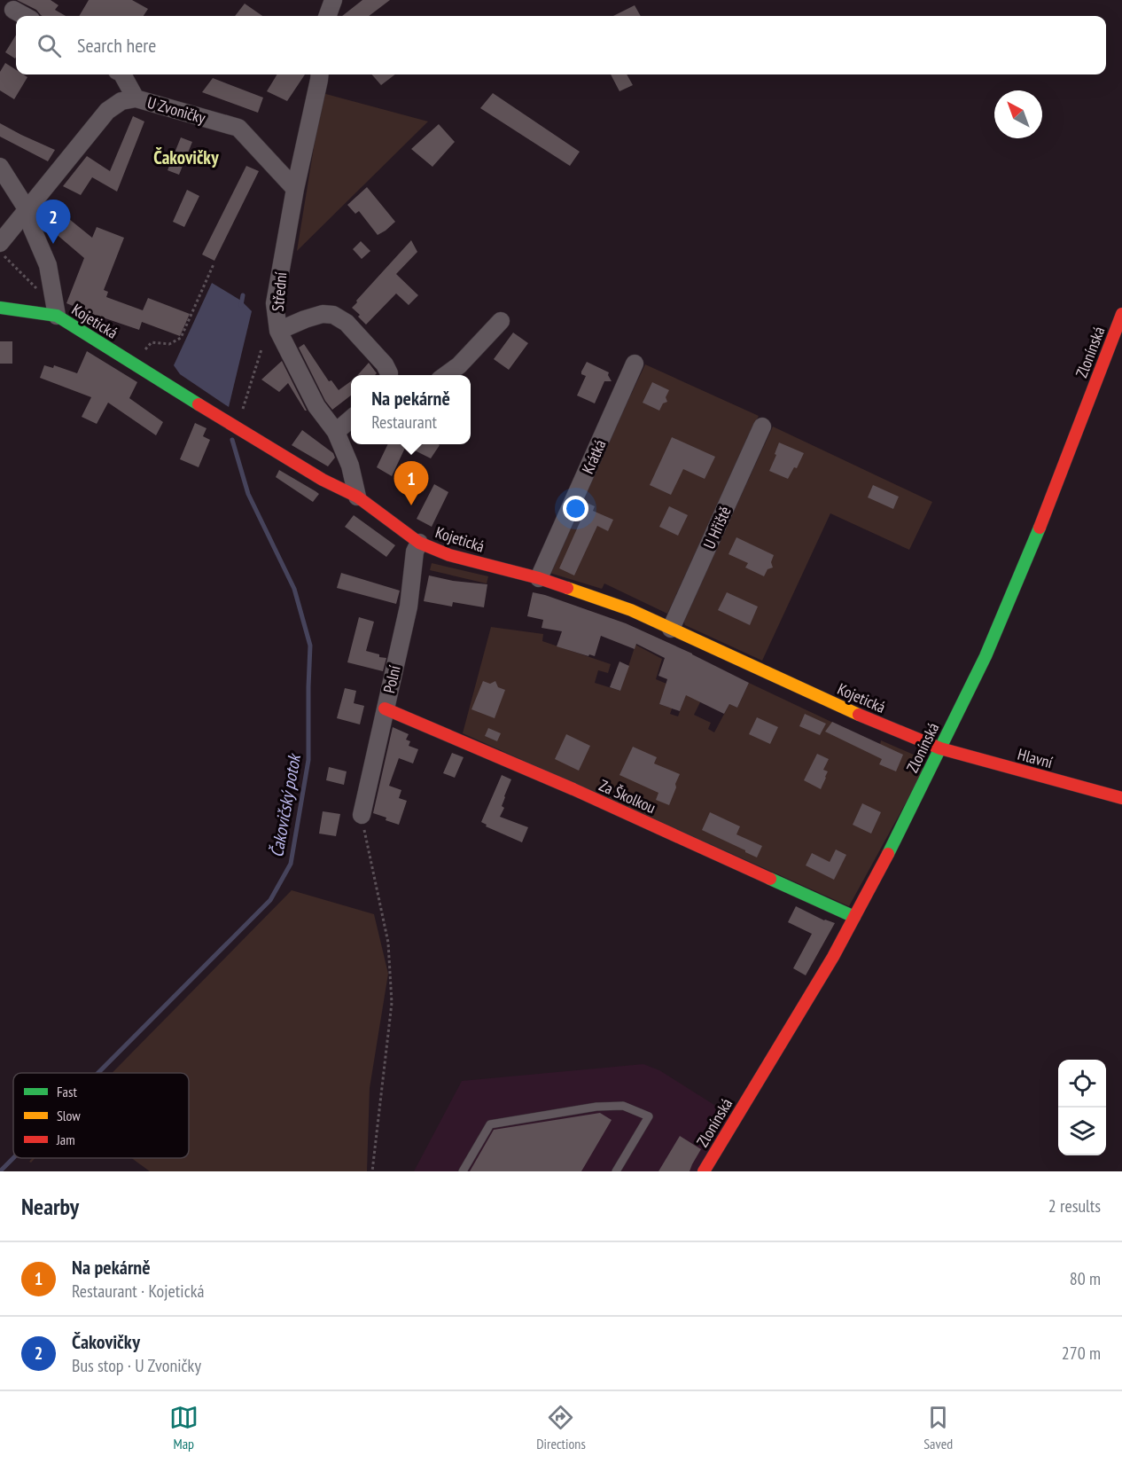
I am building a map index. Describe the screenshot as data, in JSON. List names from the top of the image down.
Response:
{
  "streets": {
    "street": [
      "U Zvoničky",
      "Střední",
      "Kojetická",
      "Zlonínská",
      "Krátká",
      "U Hřiště",
      "Polní",
      "Hlavní",
      "Za Školkou"
    ]
  },
  "crossings": [
    ["U Zvoničky", "Střední"],
    ["Střední", "Kojetická"],
    ["Kojetická", "Zlonínská"],
    ["Kojetická", "Krátká"],
    ["Kojetická", "U Hřiště"],
    ["Kojetická", "Polní"],
    ["Kojetická", "Hlavní"],
    ["Zlonínská", "Hlavní"],
    ["Zlonínská", "Za Školkou"],
    ["Polní", "Za Školkou"]
  ],
  "districts": ["Čakovičky"],
  "water": ["Čakovičský potok"],
  "legend": ["Fast", "Slow", "Jam"],
  "north": "top left",
  "page": {
    "search": "Search here",
    "pins": ["2", "1"],
    "popup": ["Na pekárně", "Restaurant"],
    "heading": ["Nearby", "2 results"],
    "list": [
      {
        "mark": "1",
        "name": "Na pekárně",
        "note": "Restaurant · Kojetická",
        "value": "80 m"
      },
      {
        "mark": "2",
        "name": "Čakovičky",
        "note": "Bus stop · U Zvoničky",
        "value": "270 m"
      }
    ],
    "nav": ["Map", "Directions", "Saved"]
  }
}
